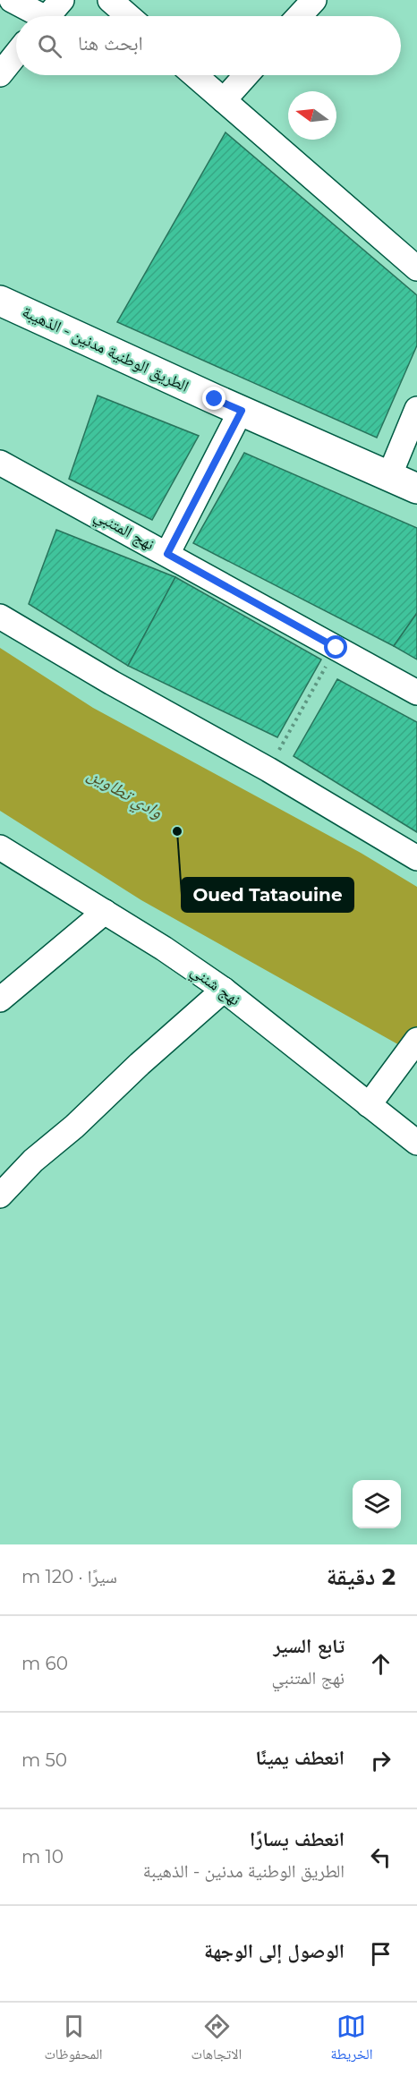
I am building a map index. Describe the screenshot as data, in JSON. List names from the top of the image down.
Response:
{
  "streets": {
    "main road": ["الطريق الوطنية مدنين - الذهيبة"],
    "street": ["نهج المتنبي", "نهج شنني"]
  },
  "water": ["وادي تطاوين"],
  "places": ["Oued Tataouine"],
  "north": "left",
  "page": {
    "search": "ابحث هنا",
    "heading": ["2 دقيقة", "سيرًا · 120 m"],
    "list": [
      ["تابع السير", "نهج المتنبي", "60 m"],
      ["انعطف يمينًا", "50 m"],
      ["انعطف يسارًا", "الطريق الوطنية مدنين - الذهيبة", "10 m"],
      "الوصول إلى الوجهة"
    ],
    "nav": ["الخريطة", "الاتجاهات", "المحفوظات"]
  }
}
